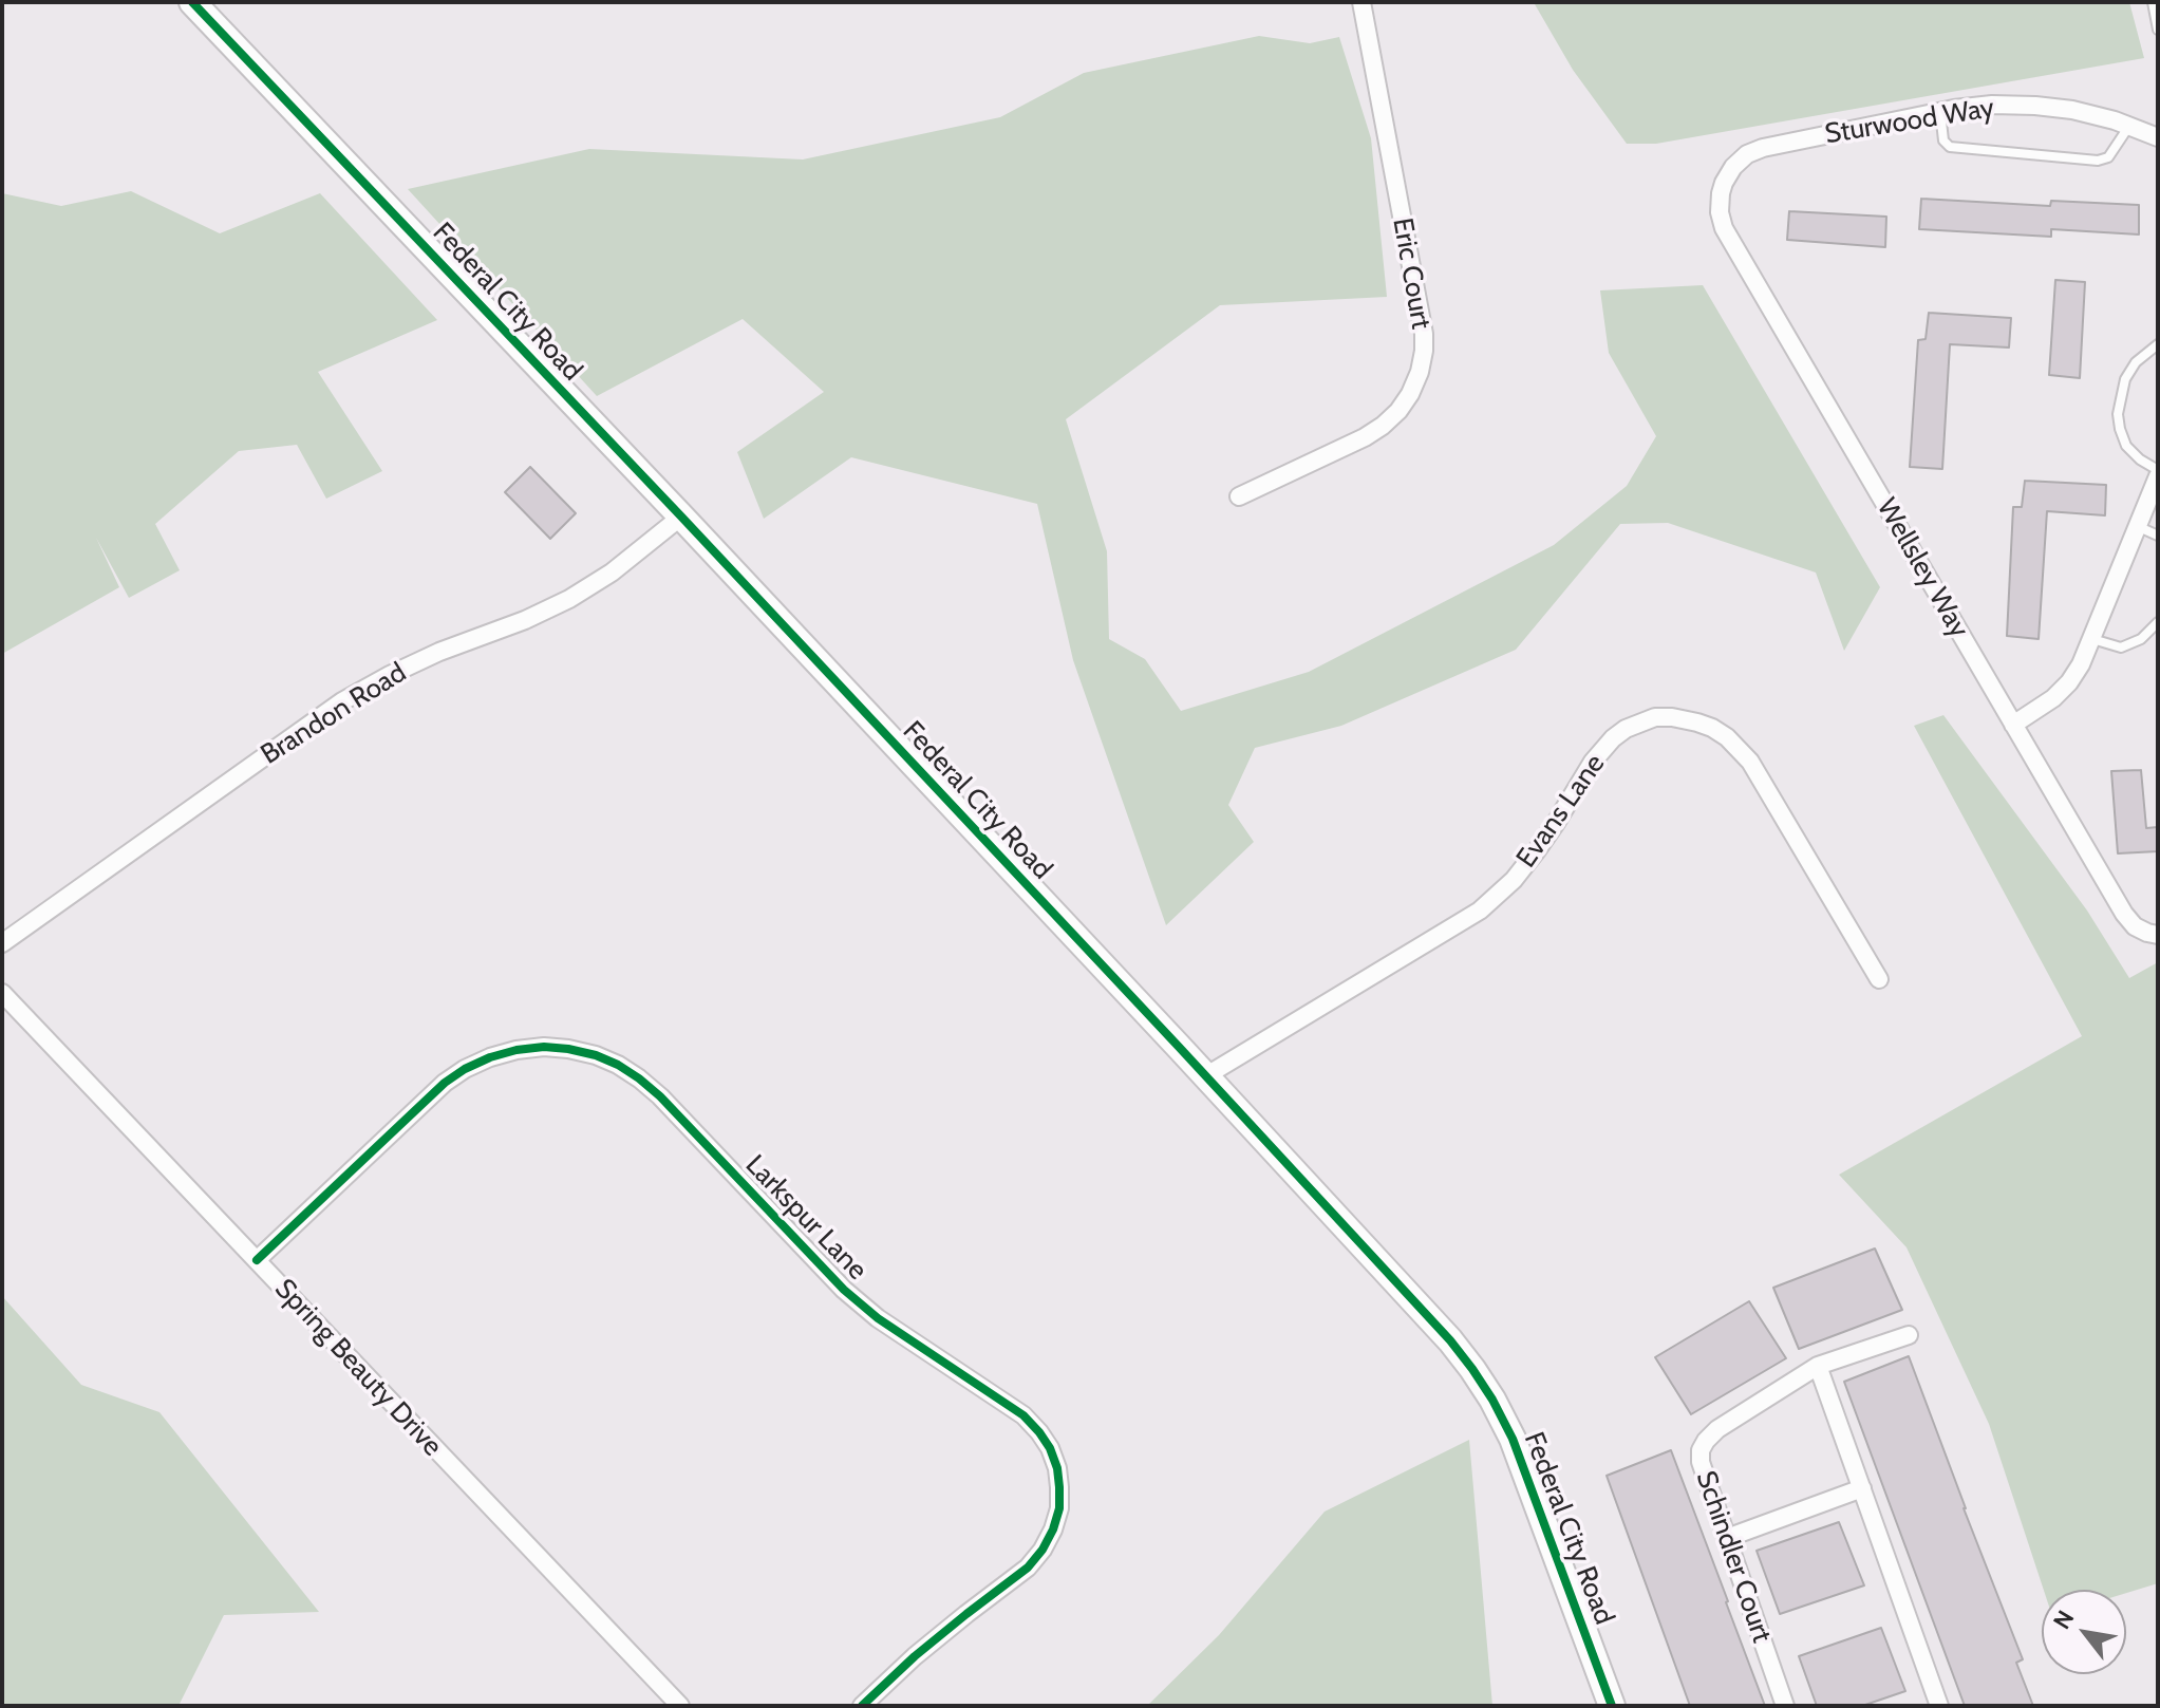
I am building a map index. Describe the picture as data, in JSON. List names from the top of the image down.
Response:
{
  "streets": {
    "street": [
      "Sturwood Way",
      "Eric Court",
      "Federal City Road",
      "Wellsley Way",
      "Brandon Road",
      "Evans Lane",
      "Larkspur Lane",
      "Spring Beauty Drive",
      "Schindler Court"
    ]
  },
  "crossings": [
    ["Sturwood Way", "Wellsley Way"],
    ["Federal City Road", "Brandon Road"],
    ["Federal City Road", "Evans Lane"],
    ["Larkspur Lane", "Spring Beauty Drive"]
  ],
  "north": "top left"
}
